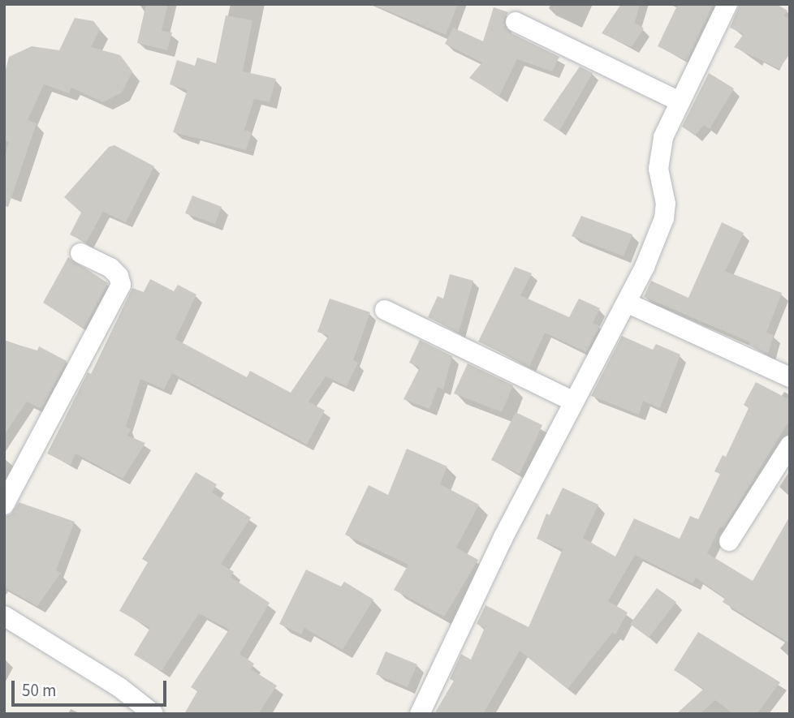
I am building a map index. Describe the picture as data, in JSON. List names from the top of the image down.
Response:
{
  "scale_bar": "50 m"
}
